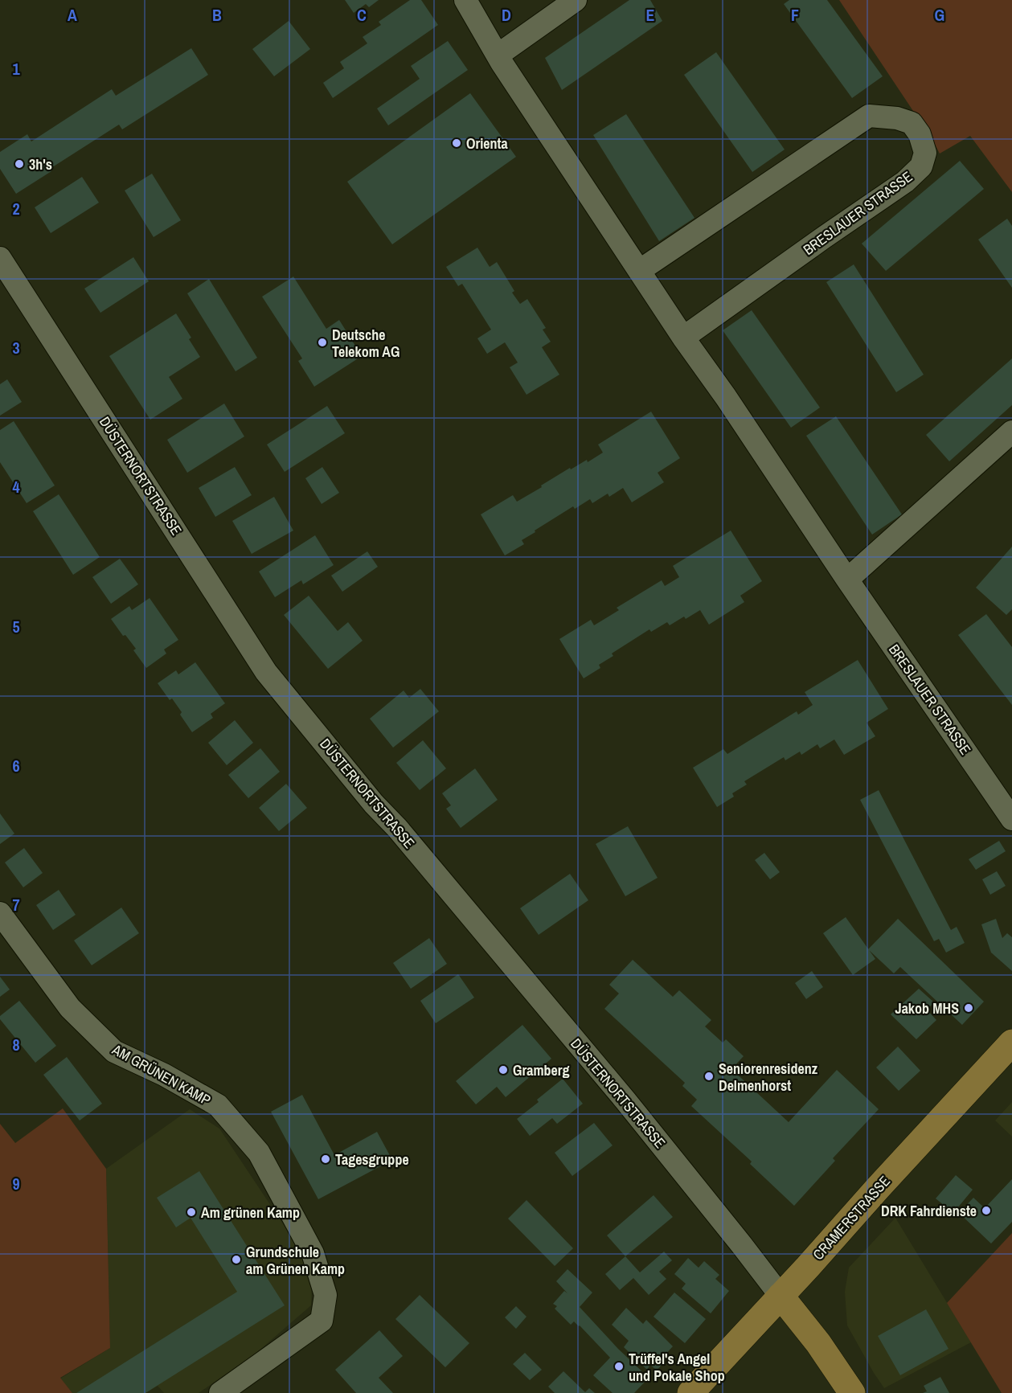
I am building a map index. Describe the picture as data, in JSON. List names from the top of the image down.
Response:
{
  "streets": {
    "main road": ["CRAMERSTRASSE"],
    "street": ["BRESLAUER STRASSE", "DÜSTERNORTSTRASSE", "AM GRÜNEN KAMP"]
  },
  "crossings": [
    ["DÜSTERNORTSTRASSE", "CRAMERSTRASSE"]
  ],
  "places": [
    "Orienta",
    "3h's",
    "Deutsche Telekom AG",
    "Jakob MHS",
    "Gramberg",
    "Seniorenresidenz Delmenhorst",
    "Tagesgruppe",
    "DRK Fahrdienste",
    "Am grünen Kamp",
    "Grundschule am Grünen Kamp",
    "Trüffel's Angel und Pokale Shop"
  ],
  "grid": {
    "columns": [
      "A",
      "B",
      "C",
      "D",
      "E",
      "F",
      "G"
    ],
    "rows": [
      "1",
      "2",
      "3",
      "4",
      "5",
      "6",
      "7",
      "8",
      "9"
    ]
  }
}
